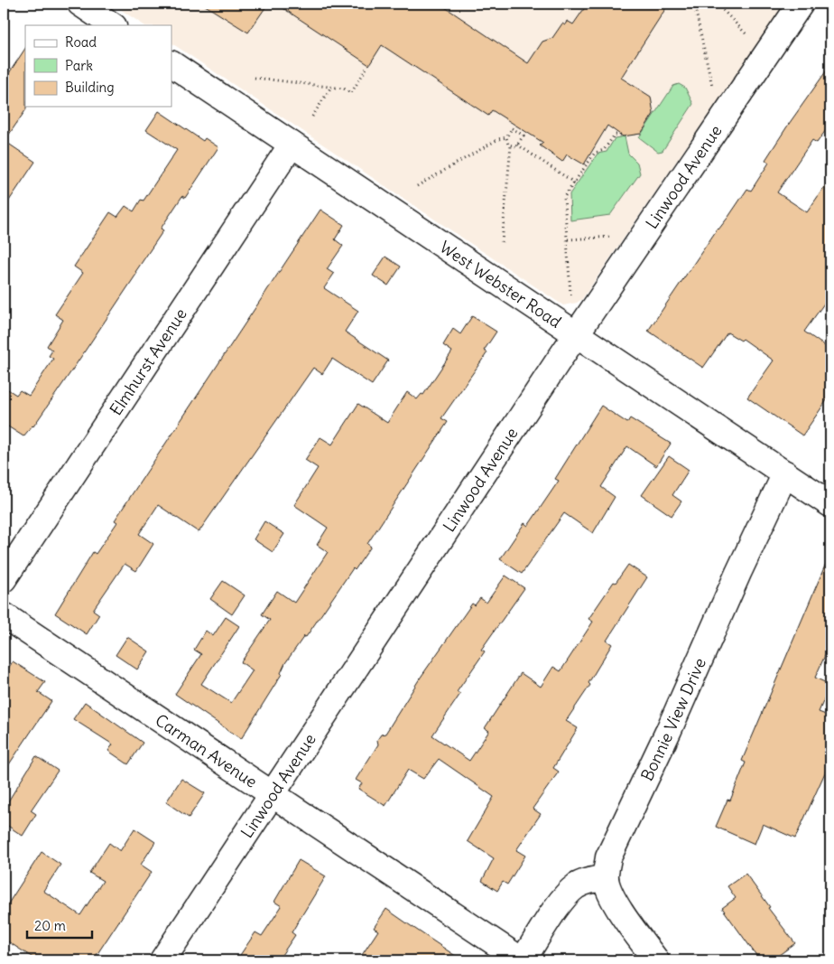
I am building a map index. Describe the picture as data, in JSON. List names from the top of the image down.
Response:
{
  "streets": {
    "street": [
      "Linwood Avenue",
      "West Webster Road",
      "Elmhurst Avenue",
      "Bonnie View Drive",
      "Carman Avenue"
    ]
  },
  "crossings": [
    ["Linwood Avenue", "West Webster Road"],
    ["Linwood Avenue", "Carman Avenue"],
    ["West Webster Road", "Elmhurst Avenue"],
    ["West Webster Road", "Bonnie View Drive"]
  ],
  "legend": ["Road", "Park", "Building"],
  "scale_bar": "20 m"
}
